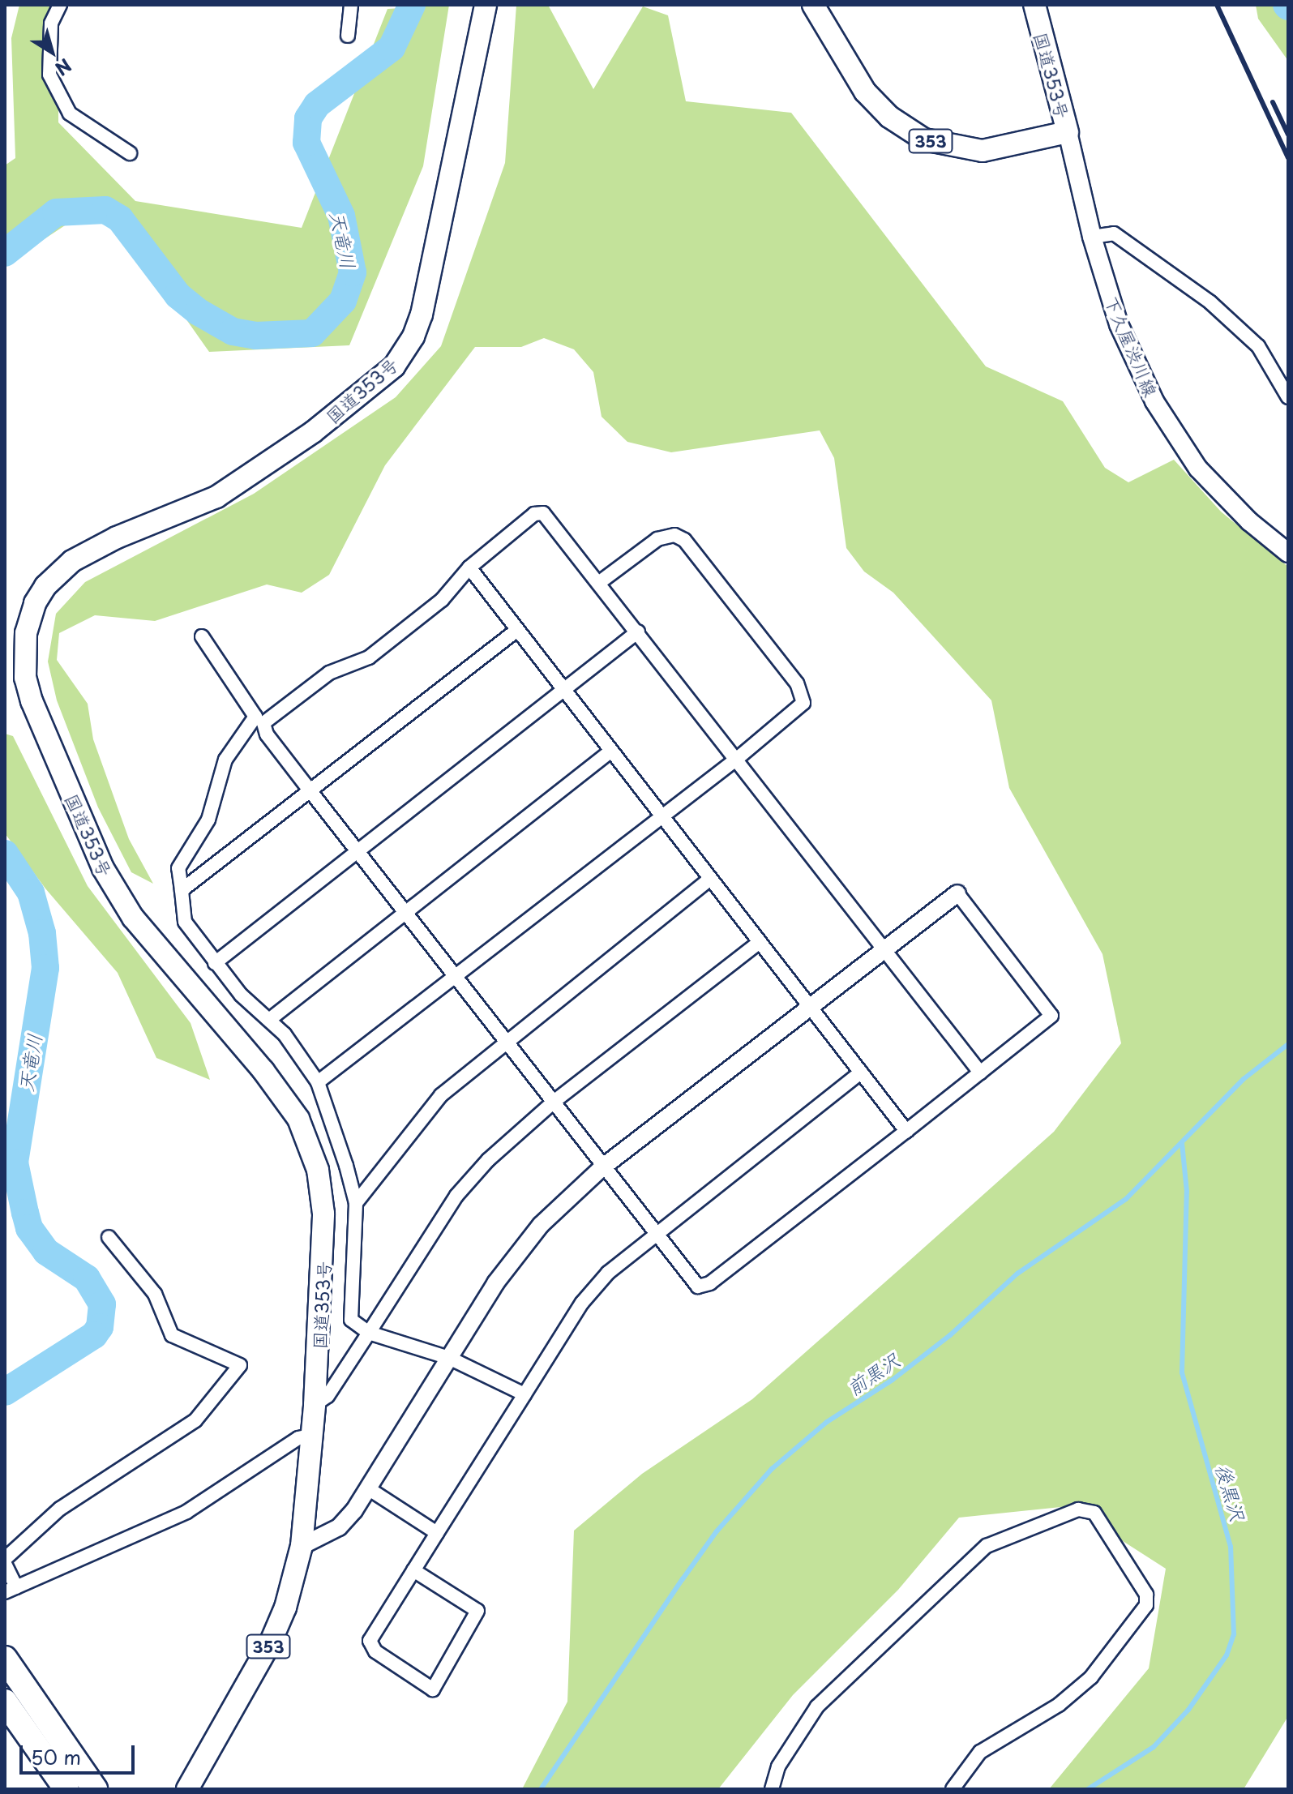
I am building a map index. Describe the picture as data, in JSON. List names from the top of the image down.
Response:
{
  "streets": {
    "highway": ["国道353号", "353"],
    "main road": ["下久屋渋川線"]
  },
  "crossings": [
    ["国道353号", "下久屋渋川線"]
  ],
  "water": ["天竜川", "前黒沢", "後黒沢"],
  "scale_bar": "50 m",
  "north": "bottom right"
}
